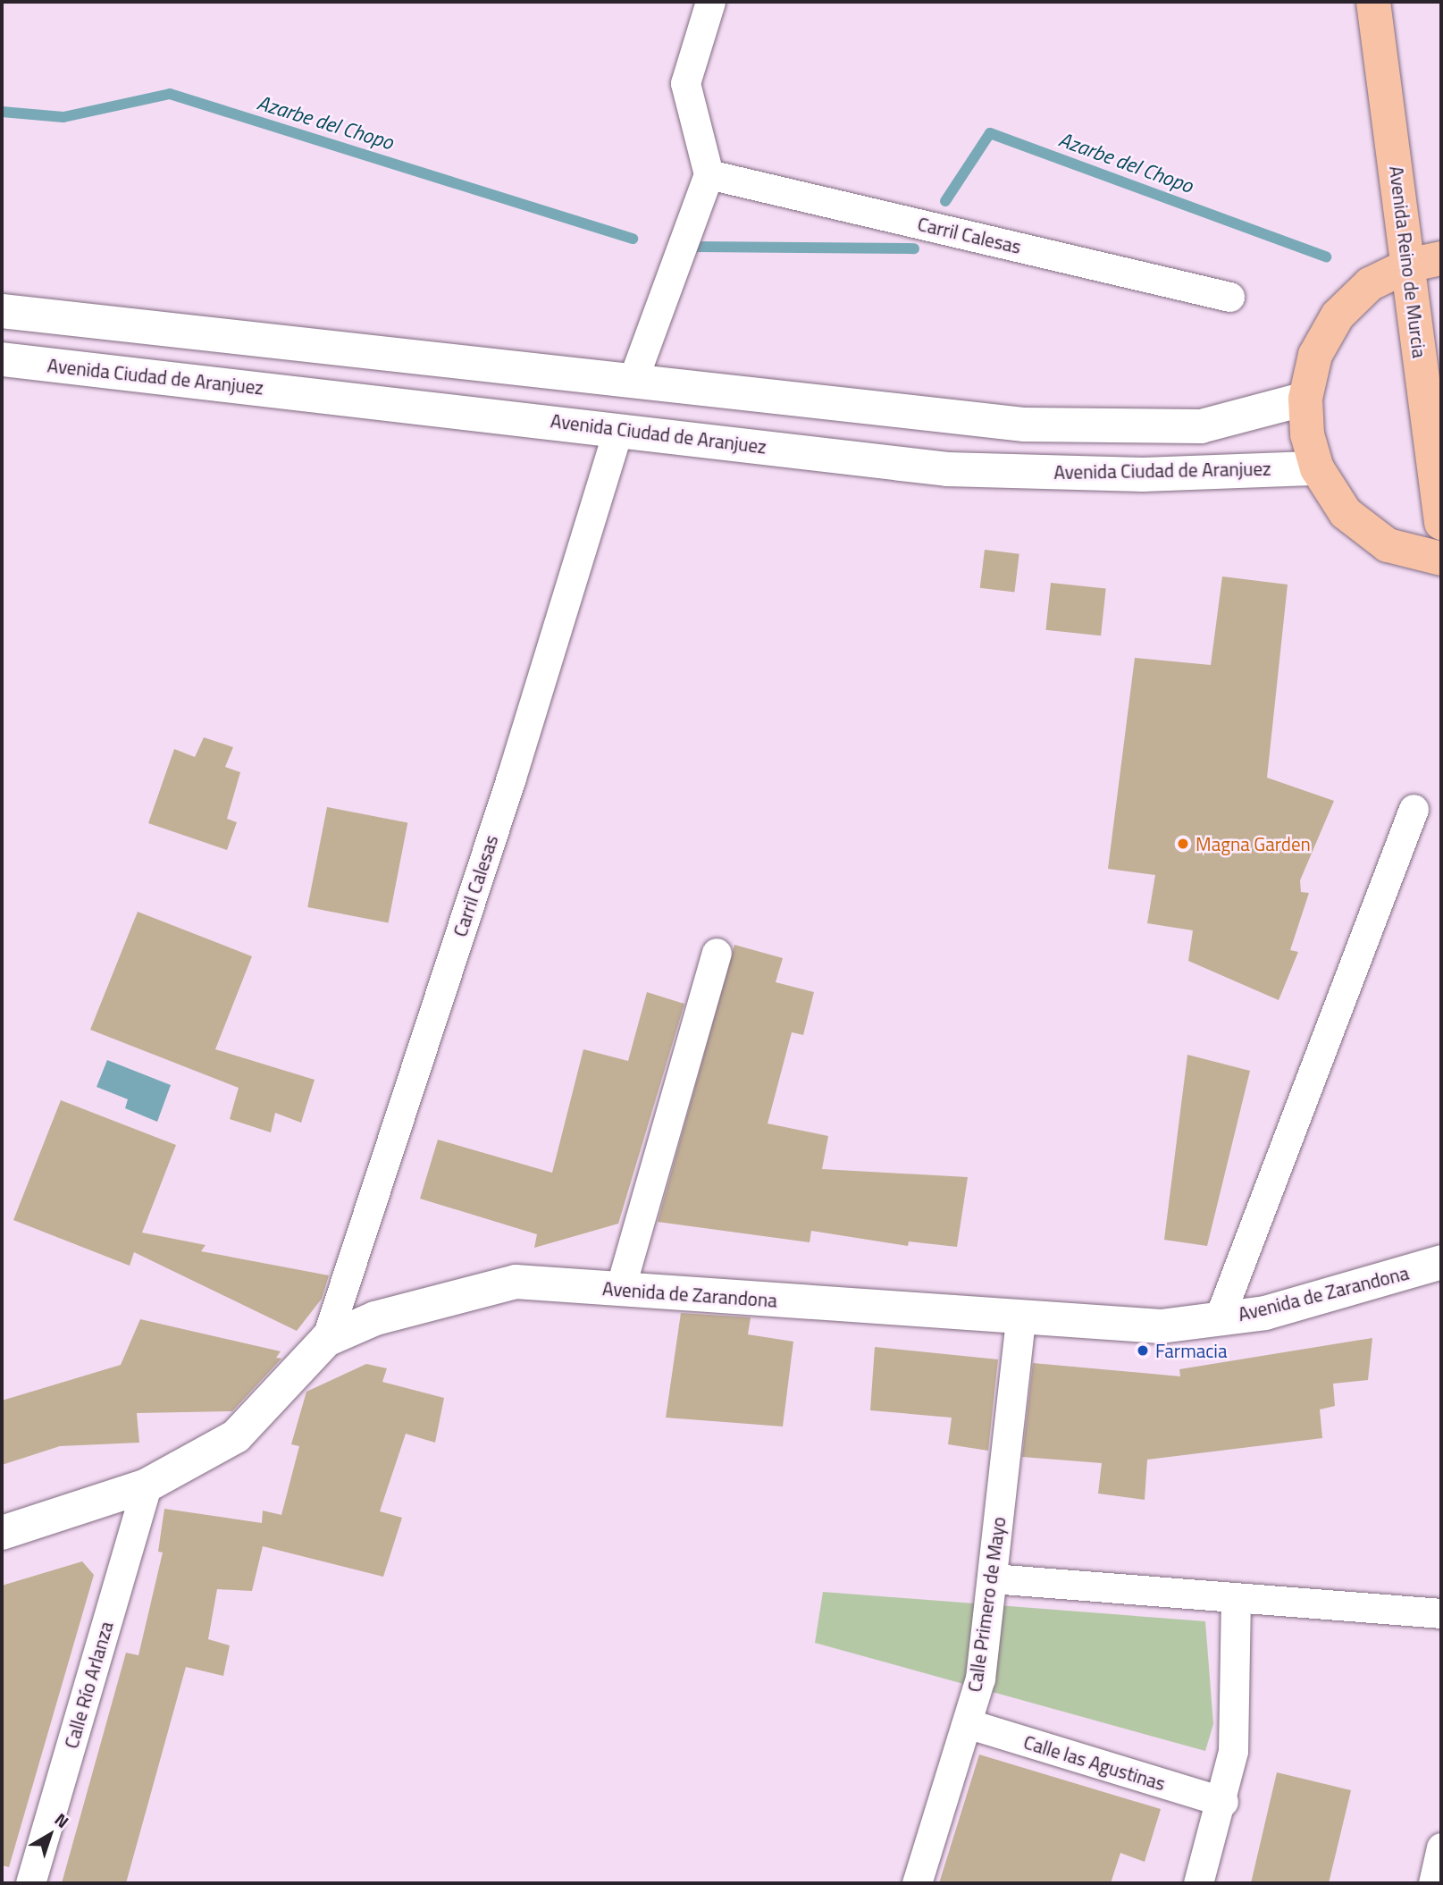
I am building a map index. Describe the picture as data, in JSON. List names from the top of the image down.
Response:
{
  "streets": {
    "main road": ["Avenida Reino de Murcia", "Avenida Ciudad de Aranjuez", "Avenida de Zarandona"],
    "street": [
      "Carril Calesas",
      "Calle Primero de Mayo",
      "Calle Río Arlanza",
      "Calle las Agustinas"
    ]
  },
  "crossings": [
    ["Carril Calesas", "Avenida Ciudad de Aranjuez"],
    ["Carril Calesas", "Avenida de Zarandona"],
    ["Avenida de Zarandona", "Calle Primero de Mayo"],
    ["Avenida de Zarandona", "Calle Río Arlanza"],
    ["Calle Primero de Mayo", "Calle las Agustinas"]
  ],
  "water": ["Azarbe del Chopo"],
  "places": ["Magna Garden", "Farmacia"],
  "north": "top right"
}
